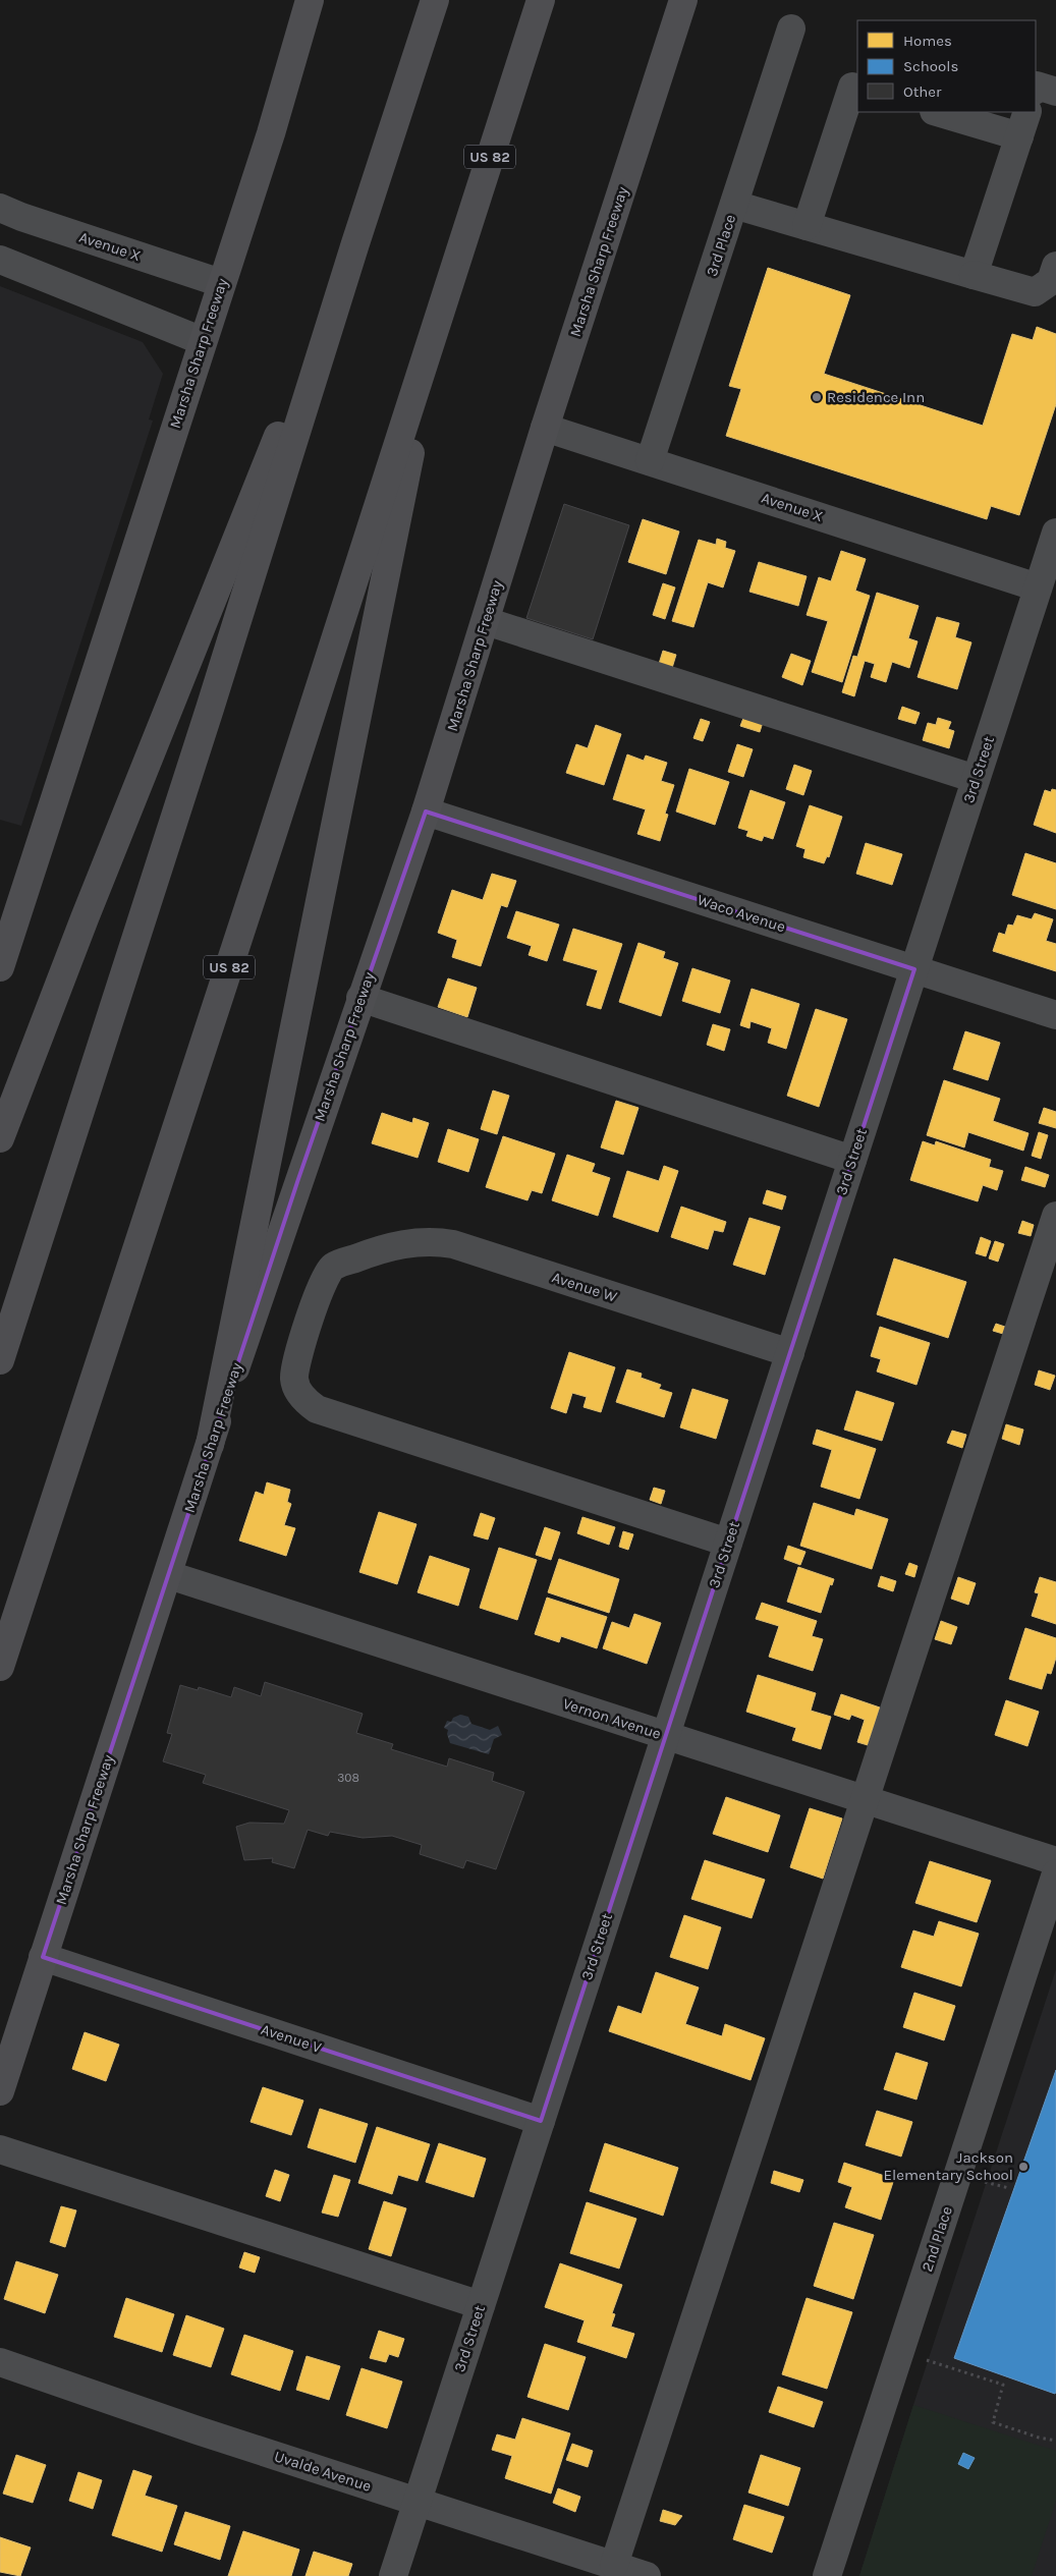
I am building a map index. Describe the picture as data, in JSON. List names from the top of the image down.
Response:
{
  "streets": {
    "main road": ["US 82", "Marsha Sharp Freeway"],
    "street": [
      "3rd Place",
      "Avenue X",
      "3rd Street",
      "Waco Avenue",
      "Avenue W",
      "Vernon Avenue",
      "Avenue V",
      "2nd Place",
      "Uvalde Avenue"
    ]
  },
  "crossings": [
    ["3rd Place", "Avenue X"],
    ["Avenue X", "Marsha Sharp Freeway"],
    ["Avenue X", "3rd Street"],
    ["Marsha Sharp Freeway", "Waco Avenue"],
    ["Marsha Sharp Freeway", "Vernon Avenue"],
    ["Marsha Sharp Freeway", "Avenue V"],
    ["3rd Street", "Waco Avenue"],
    ["3rd Street", "Avenue W"],
    ["3rd Street", "Vernon Avenue"],
    ["3rd Street", "Avenue V"],
    ["3rd Street", "Uvalde Avenue"]
  ],
  "places": ["Residence Inn", "Jackson Elementary School"],
  "house_numbers": ["308"],
  "legend": ["Homes", "Schools", "Other"]
}
